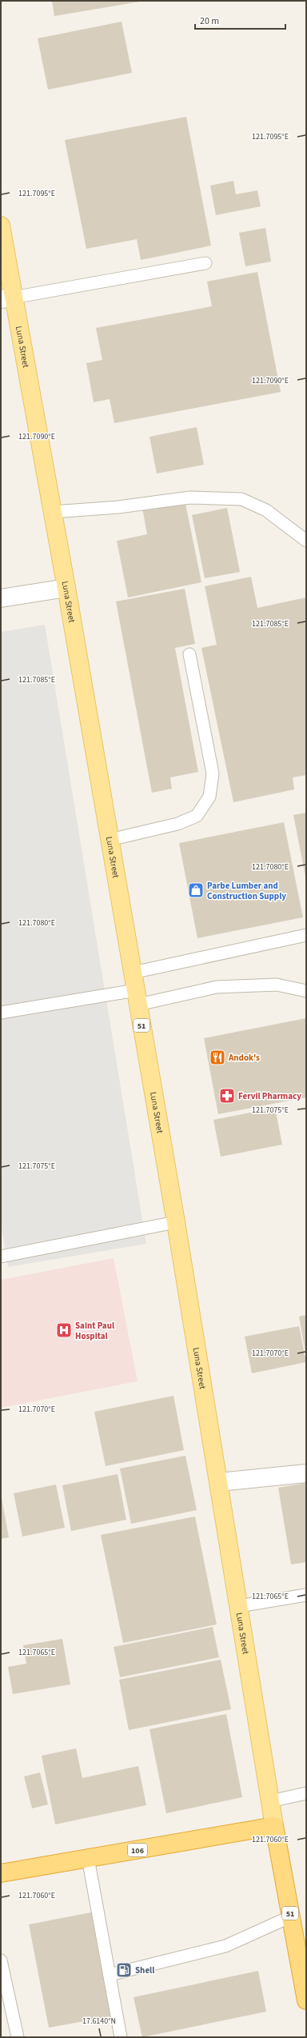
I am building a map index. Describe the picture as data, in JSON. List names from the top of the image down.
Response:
{
  "streets": {
    "highway": ["Luna Street", "51", "106"]
  },
  "crossings": [
    ["Luna Street", "106"]
  ],
  "places": {
    "shop": ["Parbe Lumber and Construction Supply"],
    "restaurant": ["Andok's"],
    "pharmacy": ["Fervil Pharmacy"],
    "hospital": ["Saint Paul Hospital"],
    "fuel station": ["Shell"]
  },
  "scale_bar": "20 m",
  "coordinates": [
    "121.7095°E",
    "121.7090°E",
    "121.7085°E",
    "121.7080°E",
    "121.7075°E",
    "121.7070°E",
    "121.7065°E",
    "121.7060°E",
    "17.6140°N"
  ]
}
